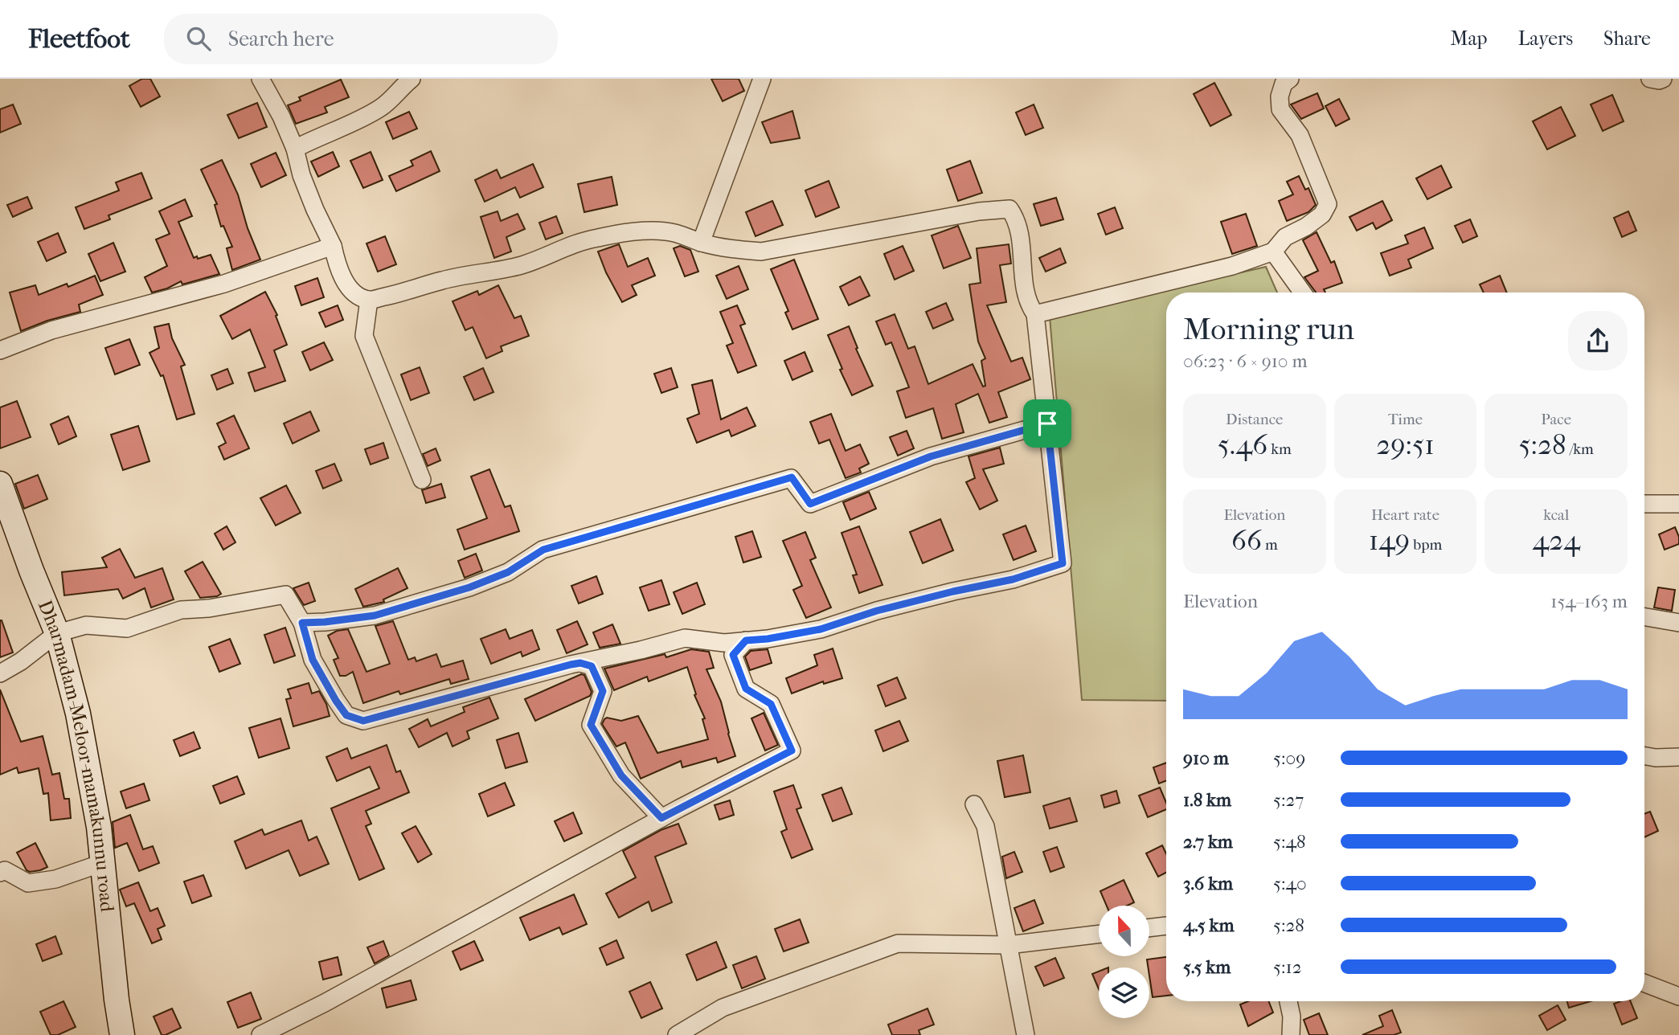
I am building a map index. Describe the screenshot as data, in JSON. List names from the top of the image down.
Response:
{
  "streets": {
    "main road": ["Dharmadam-Meloor-mamakunnu road"]
  },
  "north": "top",
  "page": {
    "header": "Fleetfoot",
    "search": "Search here",
    "nav": ["Map", "Layers", "Share"],
    "heading": ["Morning run", "06:23 · 6 × 910 m"],
    "stats": [
      ["Distance", "5.46 km"],
      ["Time", "29:51"],
      ["Pace", "5:28 /km"],
      ["Elevation", "66 m"],
      ["Heart rate", "149 bpm"],
      ["kcal", "424"]
    ],
    "chart": ["Elevation", "154–163 m"],
    "list": [
      {
        "name": "910 m",
        "note": "5:09"
      },
      {
        "name": "1.8 km",
        "note": "5:27"
      },
      {
        "name": "2.7 km",
        "note": "5:48"
      },
      {
        "name": "3.6 km",
        "note": "5:40"
      },
      {
        "name": "4.5 km",
        "note": "5:28"
      },
      {
        "name": "5.5 km",
        "note": "5:12"
      }
    ]
  }
}
